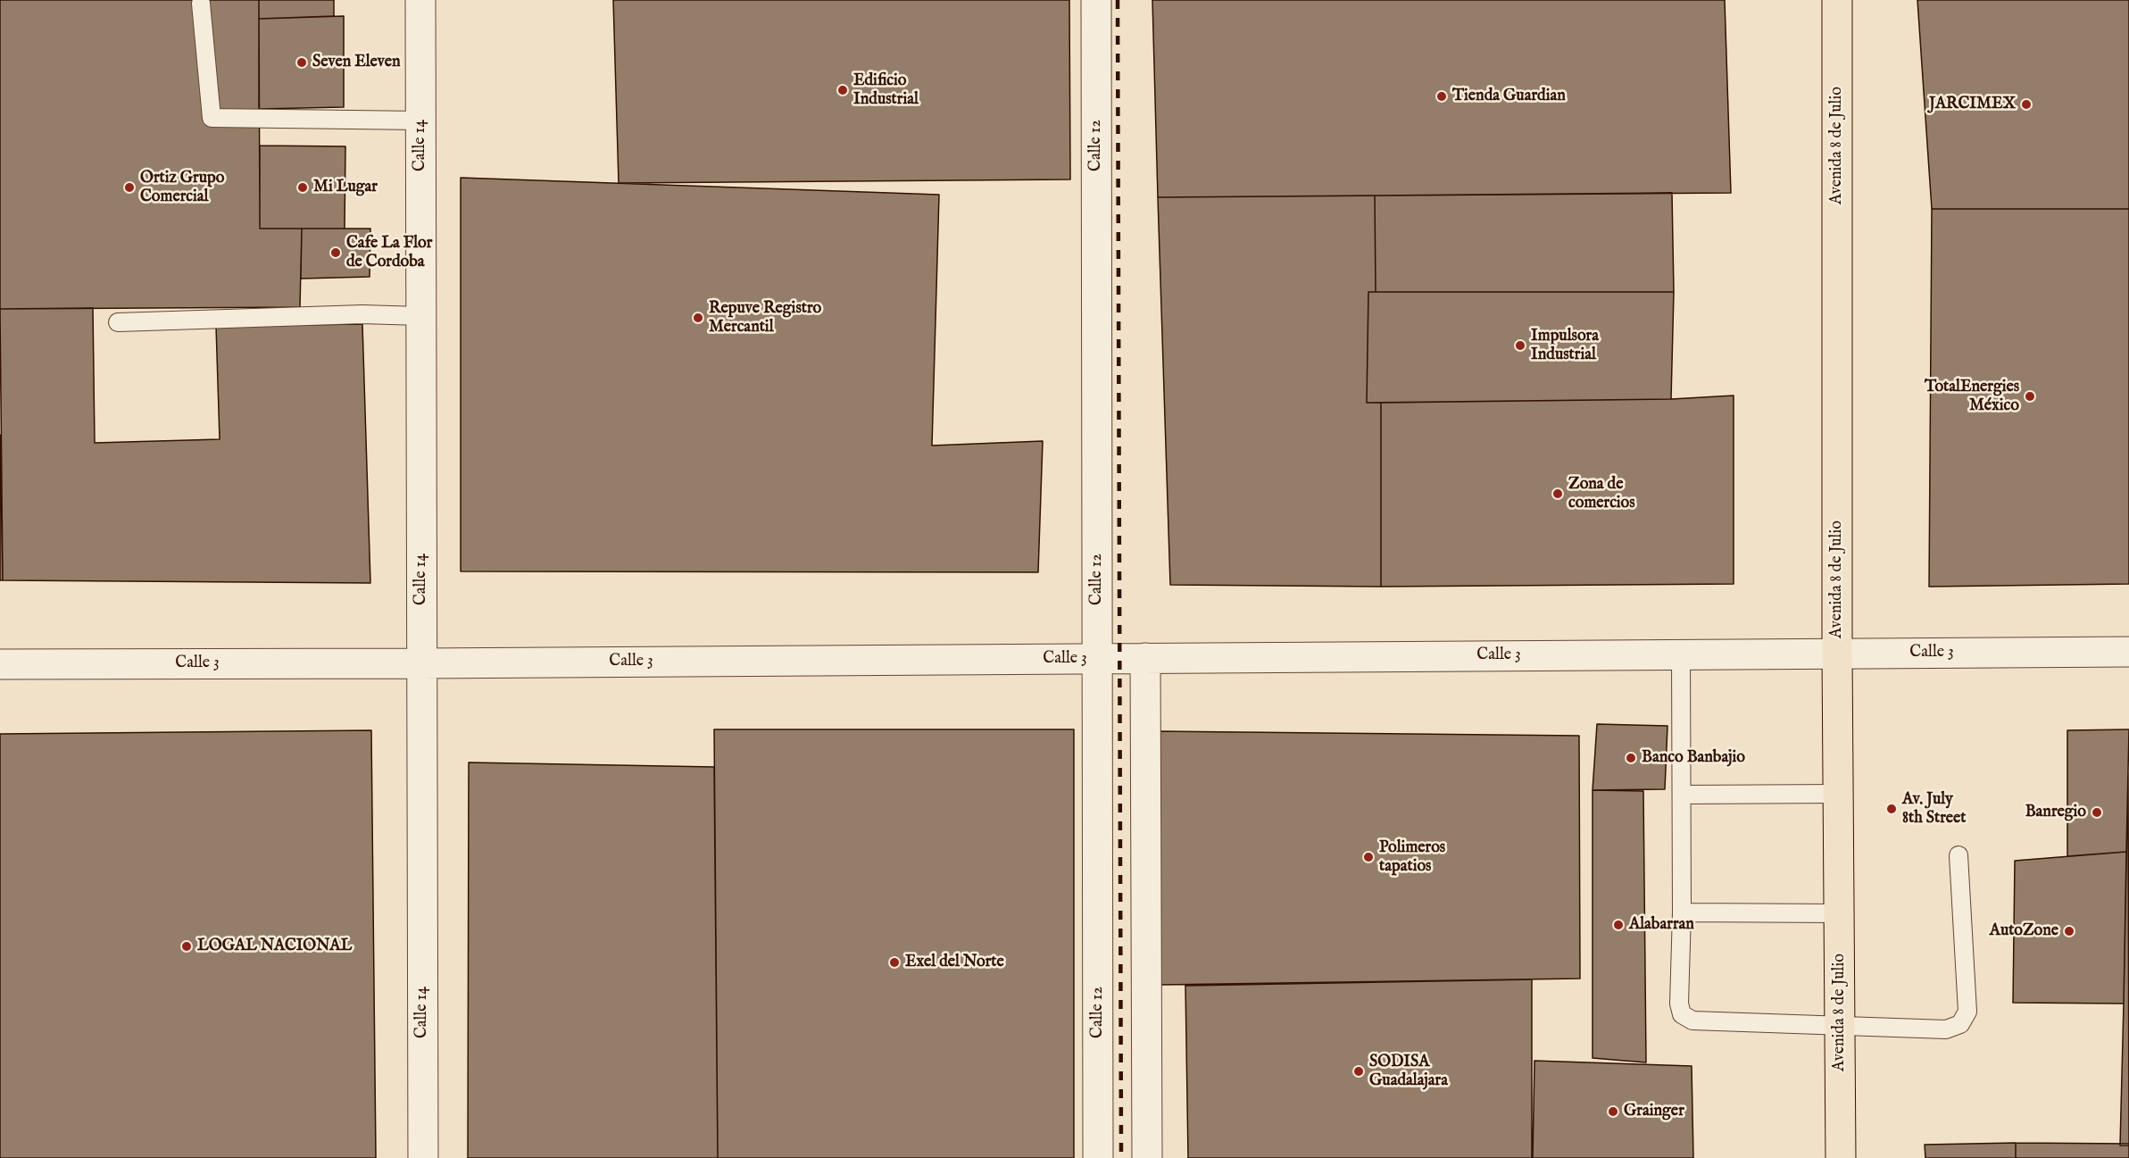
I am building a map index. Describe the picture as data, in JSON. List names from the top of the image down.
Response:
{
  "streets": {
    "main road": ["Avenida 8 de Julio"],
    "street": ["Calle 14", "Calle 12", "Calle 3"]
  },
  "crossings": [
    ["Calle 14", "Calle 3"],
    ["Calle 12", "Calle 3"],
    ["Avenida 8 de Julio", "Calle 3"]
  ],
  "places": [
    "Seven Eleven",
    "Edificio Industrial",
    "Tienda Guardian",
    "JARCIMEX",
    "Ortiz Grupo Comercial",
    "Mi Lugar",
    "Cafe La Flor de Cordoba",
    "Repuve Registro Mercantil",
    "Impulsora Industrial",
    "TotalEnergies México",
    "Zona de comercios",
    "Banco Banbajio",
    "Av. July 8th Street",
    "Banregio",
    "Polimeros tapatios",
    "Alabarran",
    "AutoZone",
    "LOGAL NACIONAL",
    "Exel del Norte",
    "SODISA Guadalajara",
    "Grainger"
  ]
}
